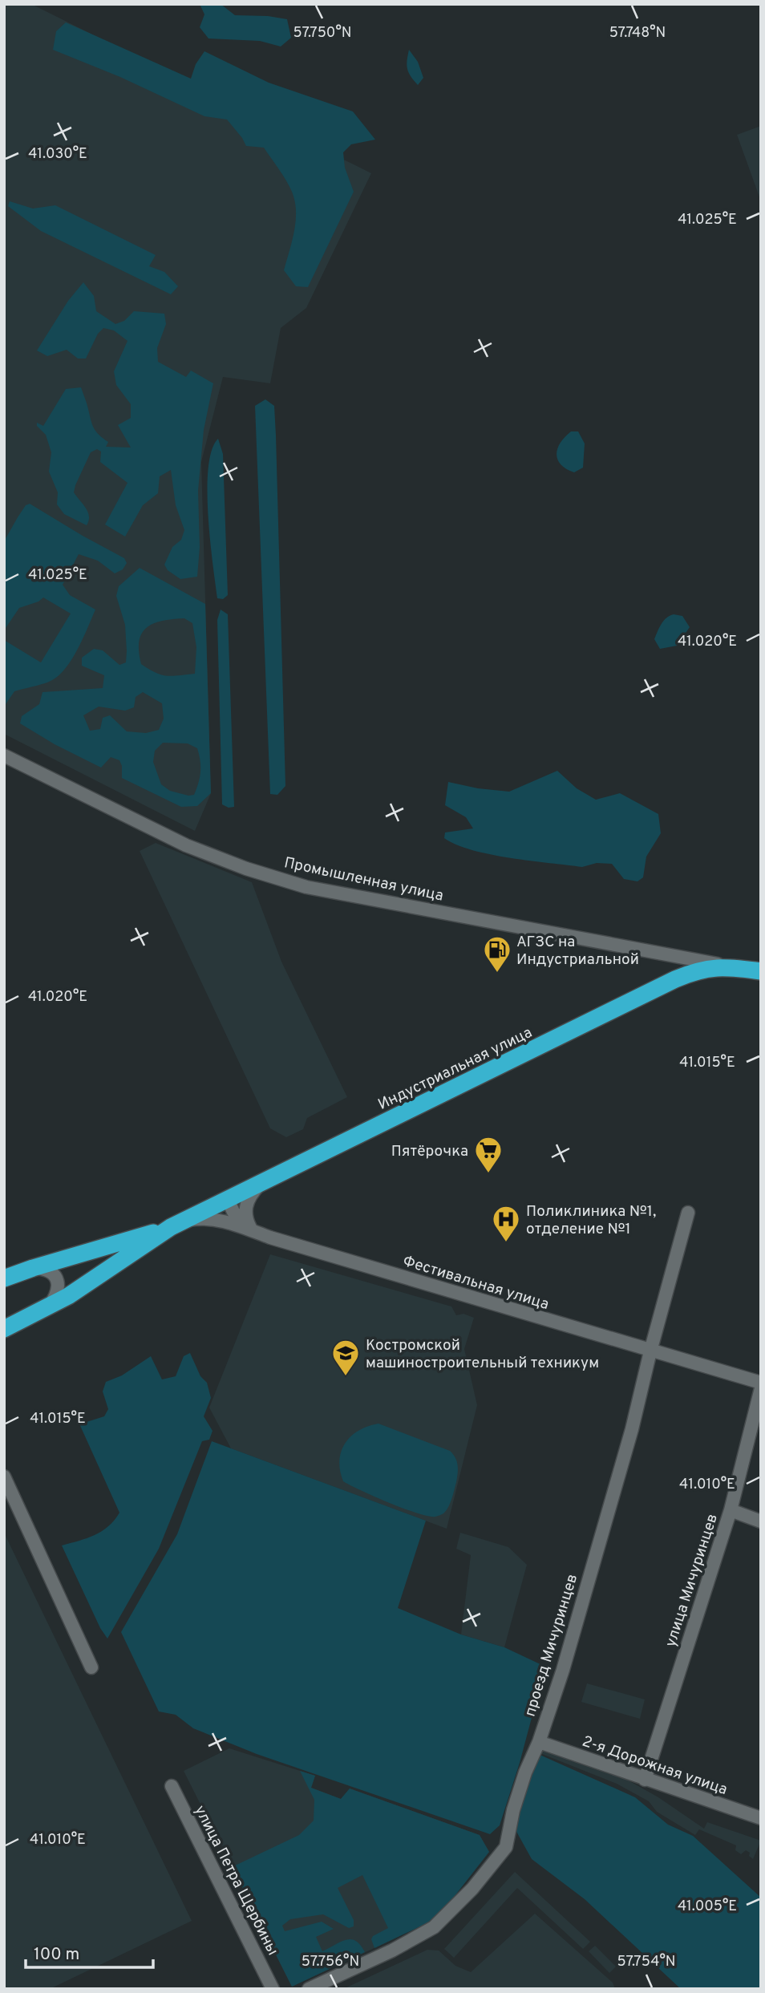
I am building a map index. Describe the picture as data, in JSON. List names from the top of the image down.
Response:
{
  "streets": {
    "highway": ["Индустриальная улица"],
    "street": [
      "Промышленная улица",
      "Фестивальная улица",
      "улица Мичуринцев",
      "проезд Мичуринцев",
      "2-я Дорожная улица",
      "улица Петра Щербины"
    ]
  },
  "crossings": [
    ["Промышленная улица", "Индустриальная улица"],
    ["Индустриальная улица", "Фестивальная улица"],
    ["Фестивальная улица", "проезд Мичуринцев"],
    ["улица Мичуринцев", "2-я Дорожная улица"],
    ["проезд Мичуринцев", "2-я Дорожная улица"]
  ],
  "places": {
    "fuel station": ["АГЗС на Индустриальной"],
    "supermarket": ["Пятёрочка"],
    "hospital": ["Поликлиника №1, отделение №1"],
    "school or university": ["Костромской машиностроительный техникум"]
  },
  "scale_bar": "100 m",
  "coordinates": [
    "57.750°N",
    "57.748°N",
    "41.030°E",
    "41.025°E",
    "41.020°E",
    "41.015°E",
    "41.010°E",
    "41.005°E",
    "57.756°N",
    "57.754°N"
  ]
}
